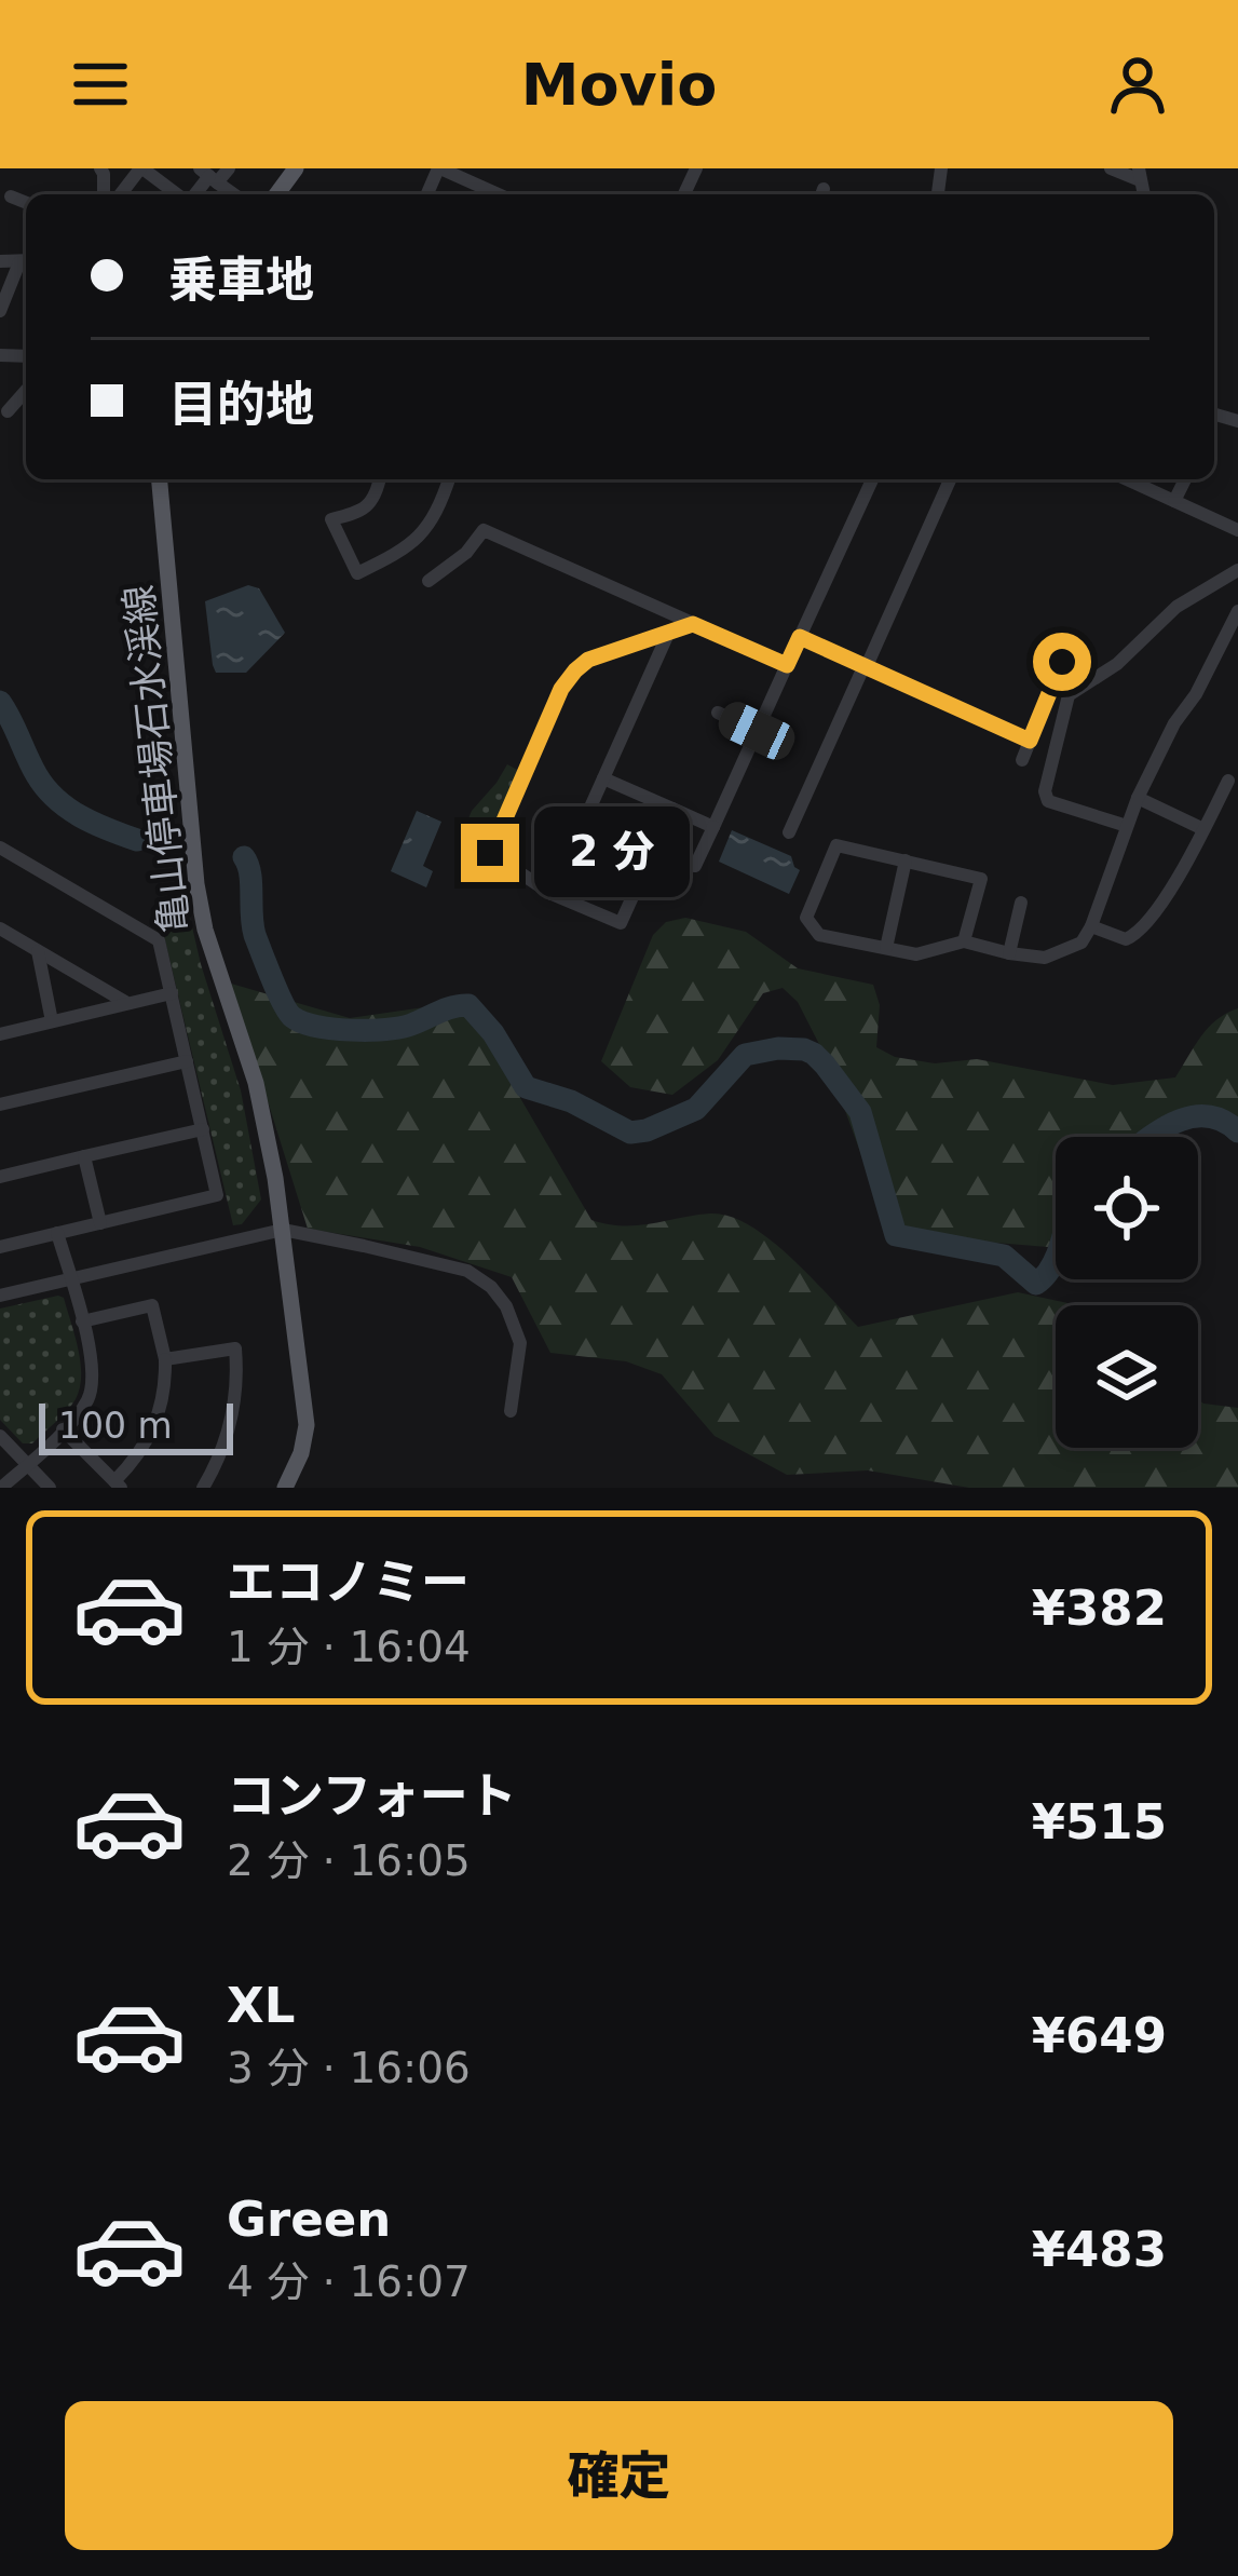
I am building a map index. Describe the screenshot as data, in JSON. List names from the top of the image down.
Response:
{
  "streets": {
    "main road": ["亀山停車場石水渓線"]
  },
  "scale_bar": "100 m",
  "page": {
    "header": "Movio",
    "banner": ["乗車地", "目的地"],
    "bubble": "2 分",
    "scale": "100 m",
    "list": [
      {
        "name": "エコノミー",
        "note": "1 分 · 16:04",
        "value": "¥382"
      },
      {
        "name": "コンフォート",
        "note": "2 分 · 16:05",
        "value": "¥515"
      },
      {
        "name": "XL",
        "note": "3 分 · 16:06",
        "value": "¥649"
      },
      {
        "name": "Green",
        "note": "4 分 · 16:07",
        "value": "¥483"
      }
    ],
    "buttons": "確定"
  }
}
